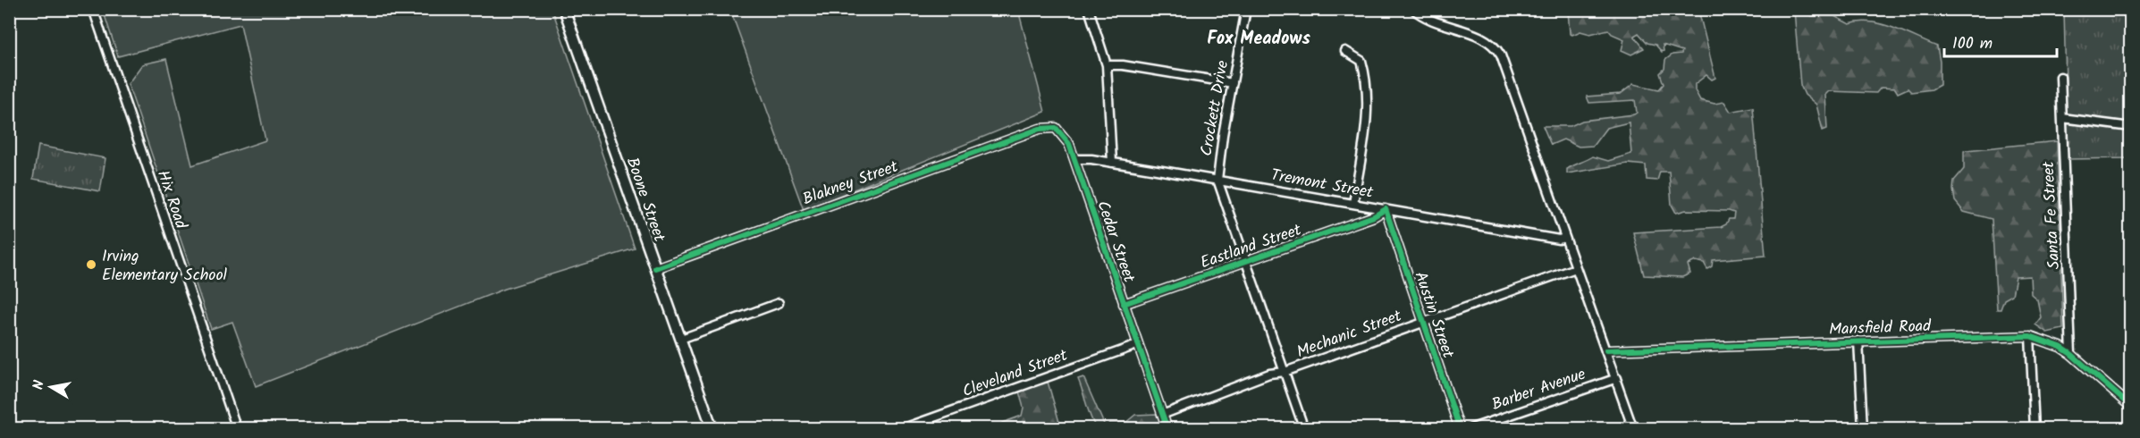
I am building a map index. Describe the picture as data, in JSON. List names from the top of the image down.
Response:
{
  "streets": {
    "street": [
      "Crockett Drive",
      "Blakney Street",
      "Tremont Street",
      "Hix Road",
      "Boone Street",
      "Santa Fe Street",
      "Cedar Street",
      "Eastland Street",
      "Austin Street",
      "Mansfield Road",
      "Mechanic Street",
      "Cleveland Street",
      "Barber Avenue"
    ]
  },
  "crossings": [
    ["Crockett Drive", "Tremont Street"],
    ["Blakney Street", "Boone Street"],
    ["Blakney Street", "Cedar Street"],
    ["Tremont Street", "Cedar Street"],
    ["Tremont Street", "Eastland Street"],
    ["Tremont Street", "Austin Street"],
    ["Santa Fe Street", "Mansfield Road"],
    ["Cedar Street", "Eastland Street"],
    ["Cedar Street", "Mechanic Street"],
    ["Cedar Street", "Cleveland Street"],
    ["Eastland Street", "Austin Street"],
    ["Austin Street", "Mechanic Street"]
  ],
  "districts": ["Fox Meadows"],
  "places": ["Irving Elementary School"],
  "scale_bar": "100 m",
  "north": "left"
}
